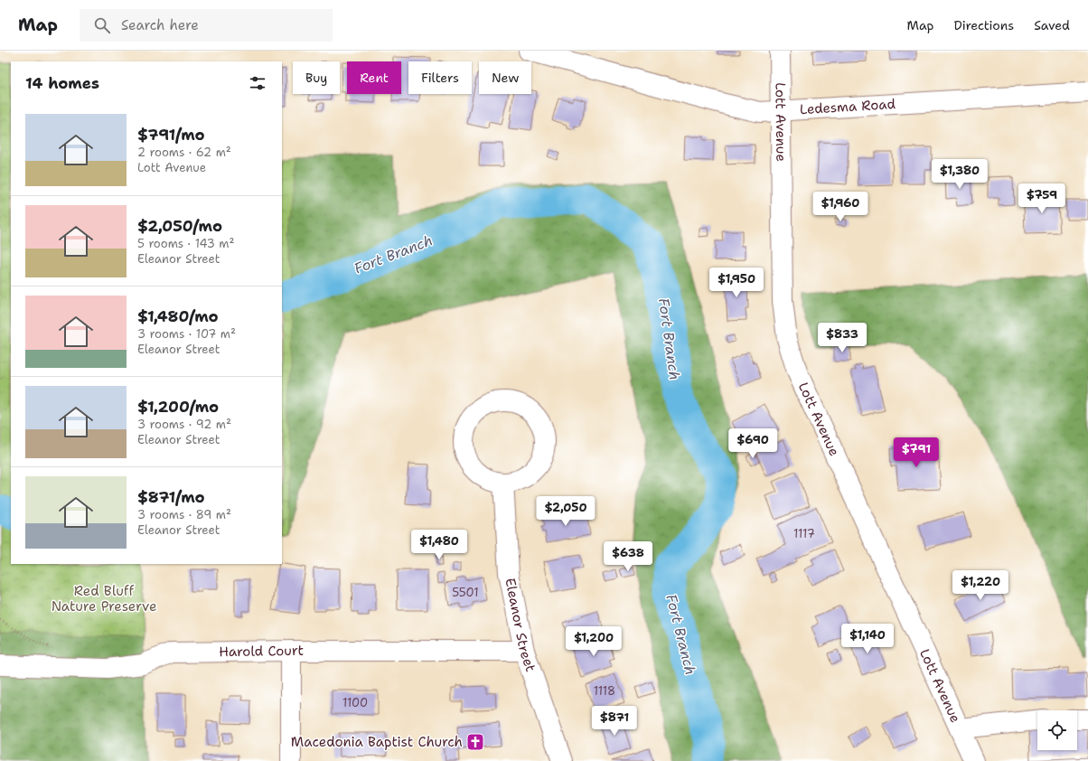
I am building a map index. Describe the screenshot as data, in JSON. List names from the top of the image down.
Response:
{
  "streets": {
    "street": [
      "Ledesma Road",
      "Lott Avenue",
      "Eleanor Street",
      "Harold Court"
    ]
  },
  "crossings": [
    ["Ledesma Road", "Lott Avenue"],
    ["Eleanor Street", "Harold Court"]
  ],
  "water": ["Fort Branch"],
  "parks": ["Red Bluff Nature Preserve"],
  "places": {
    "church": ["Macedonia Baptist Church"]
  },
  "house_numbers": [
    "1117",
    "5501",
    "1118",
    "1100"
  ],
  "page": {
    "header": "Map",
    "search": "Search here",
    "nav": ["Map", "Directions", "Saved"],
    "chip": [
      "Buy",
      "Rent",
      "Filters",
      "New"
    ],
    "heading": "14 homes",
    "list": [
      {
        "name": "$791/mo",
        "note": "2 rooms · 62 m² · Lott Avenue"
      },
      {
        "name": "$2,050/mo",
        "note": "5 rooms · 143 m² · Eleanor Street"
      },
      {
        "name": "$1,480/mo",
        "note": "3 rooms · 107 m² · Eleanor Street"
      },
      {
        "name": "$1,200/mo",
        "note": "3 rooms · 92 m² · Eleanor Street"
      },
      {
        "name": "$871/mo",
        "note": "3 rooms · 89 m² · Eleanor Street"
      }
    ],
    "price": [
      "$1,380",
      "$759",
      "$1,960",
      "$1,950",
      "$833",
      "$690",
      "$791",
      "$2,050",
      "$1,480",
      "$638",
      "$1,220",
      "$1,140",
      "$1,200",
      "$871"
    ]
  }
}
